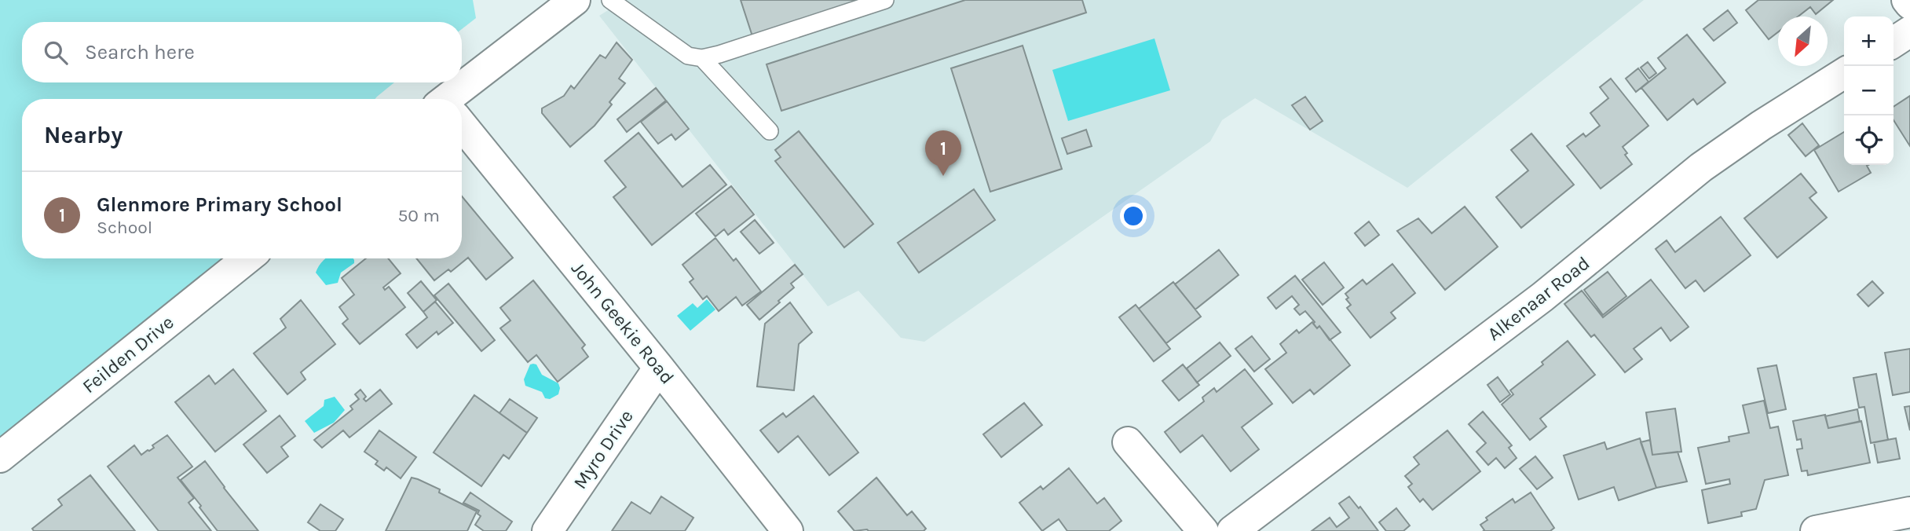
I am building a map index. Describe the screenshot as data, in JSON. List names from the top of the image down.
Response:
{
  "streets": {
    "street": [
      "Alkenaar Road",
      "John Geekie Road",
      "Feilden Drive",
      "Myro Drive"
    ]
  },
  "crossings": [
    ["John Geekie Road", "Myro Drive"]
  ],
  "north": "bottom left",
  "page": {
    "map_buttons": ["+", "−"],
    "search": "Search here",
    "heading": "Nearby",
    "pins": "1",
    "list": [
      {
        "mark": "1",
        "name": "Glenmore Primary School",
        "note": "School",
        "value": "50 m"
      }
    ]
  }
}
